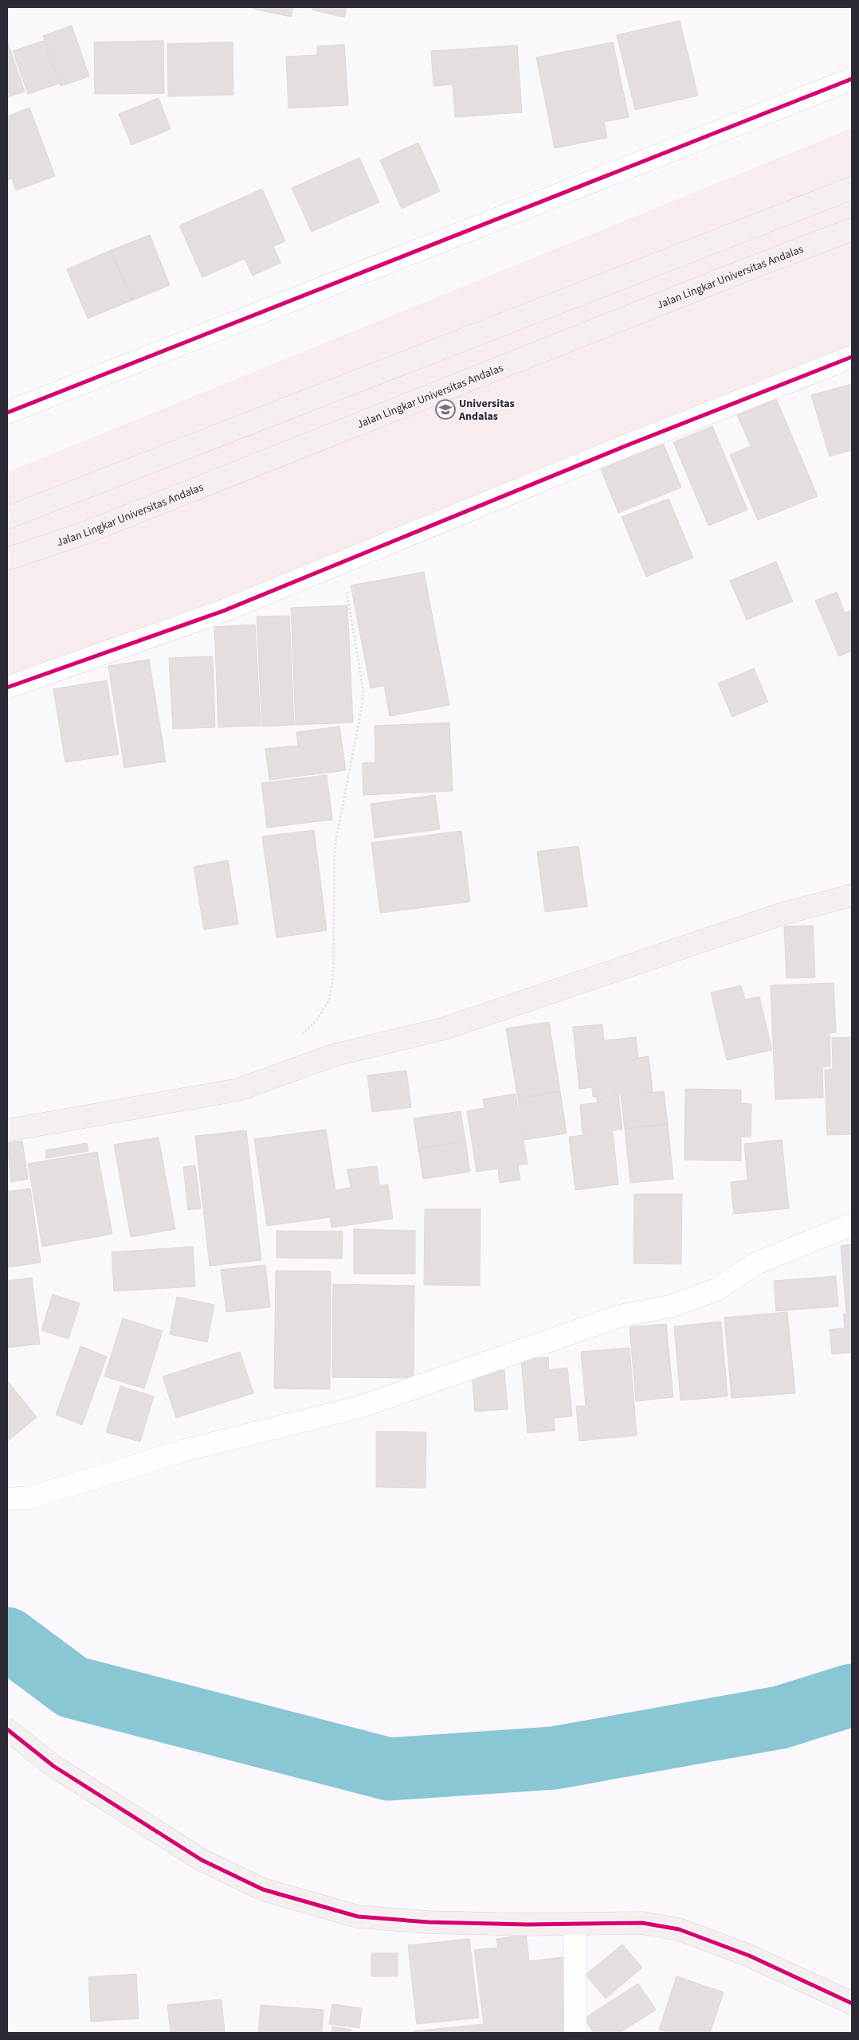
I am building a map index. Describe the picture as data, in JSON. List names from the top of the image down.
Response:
{
  "streets": {
    "street": ["Jalan Lingkar Universitas Andalas"]
  },
  "places": {
    "school or university": ["Universitas Andalas"]
  }
}
